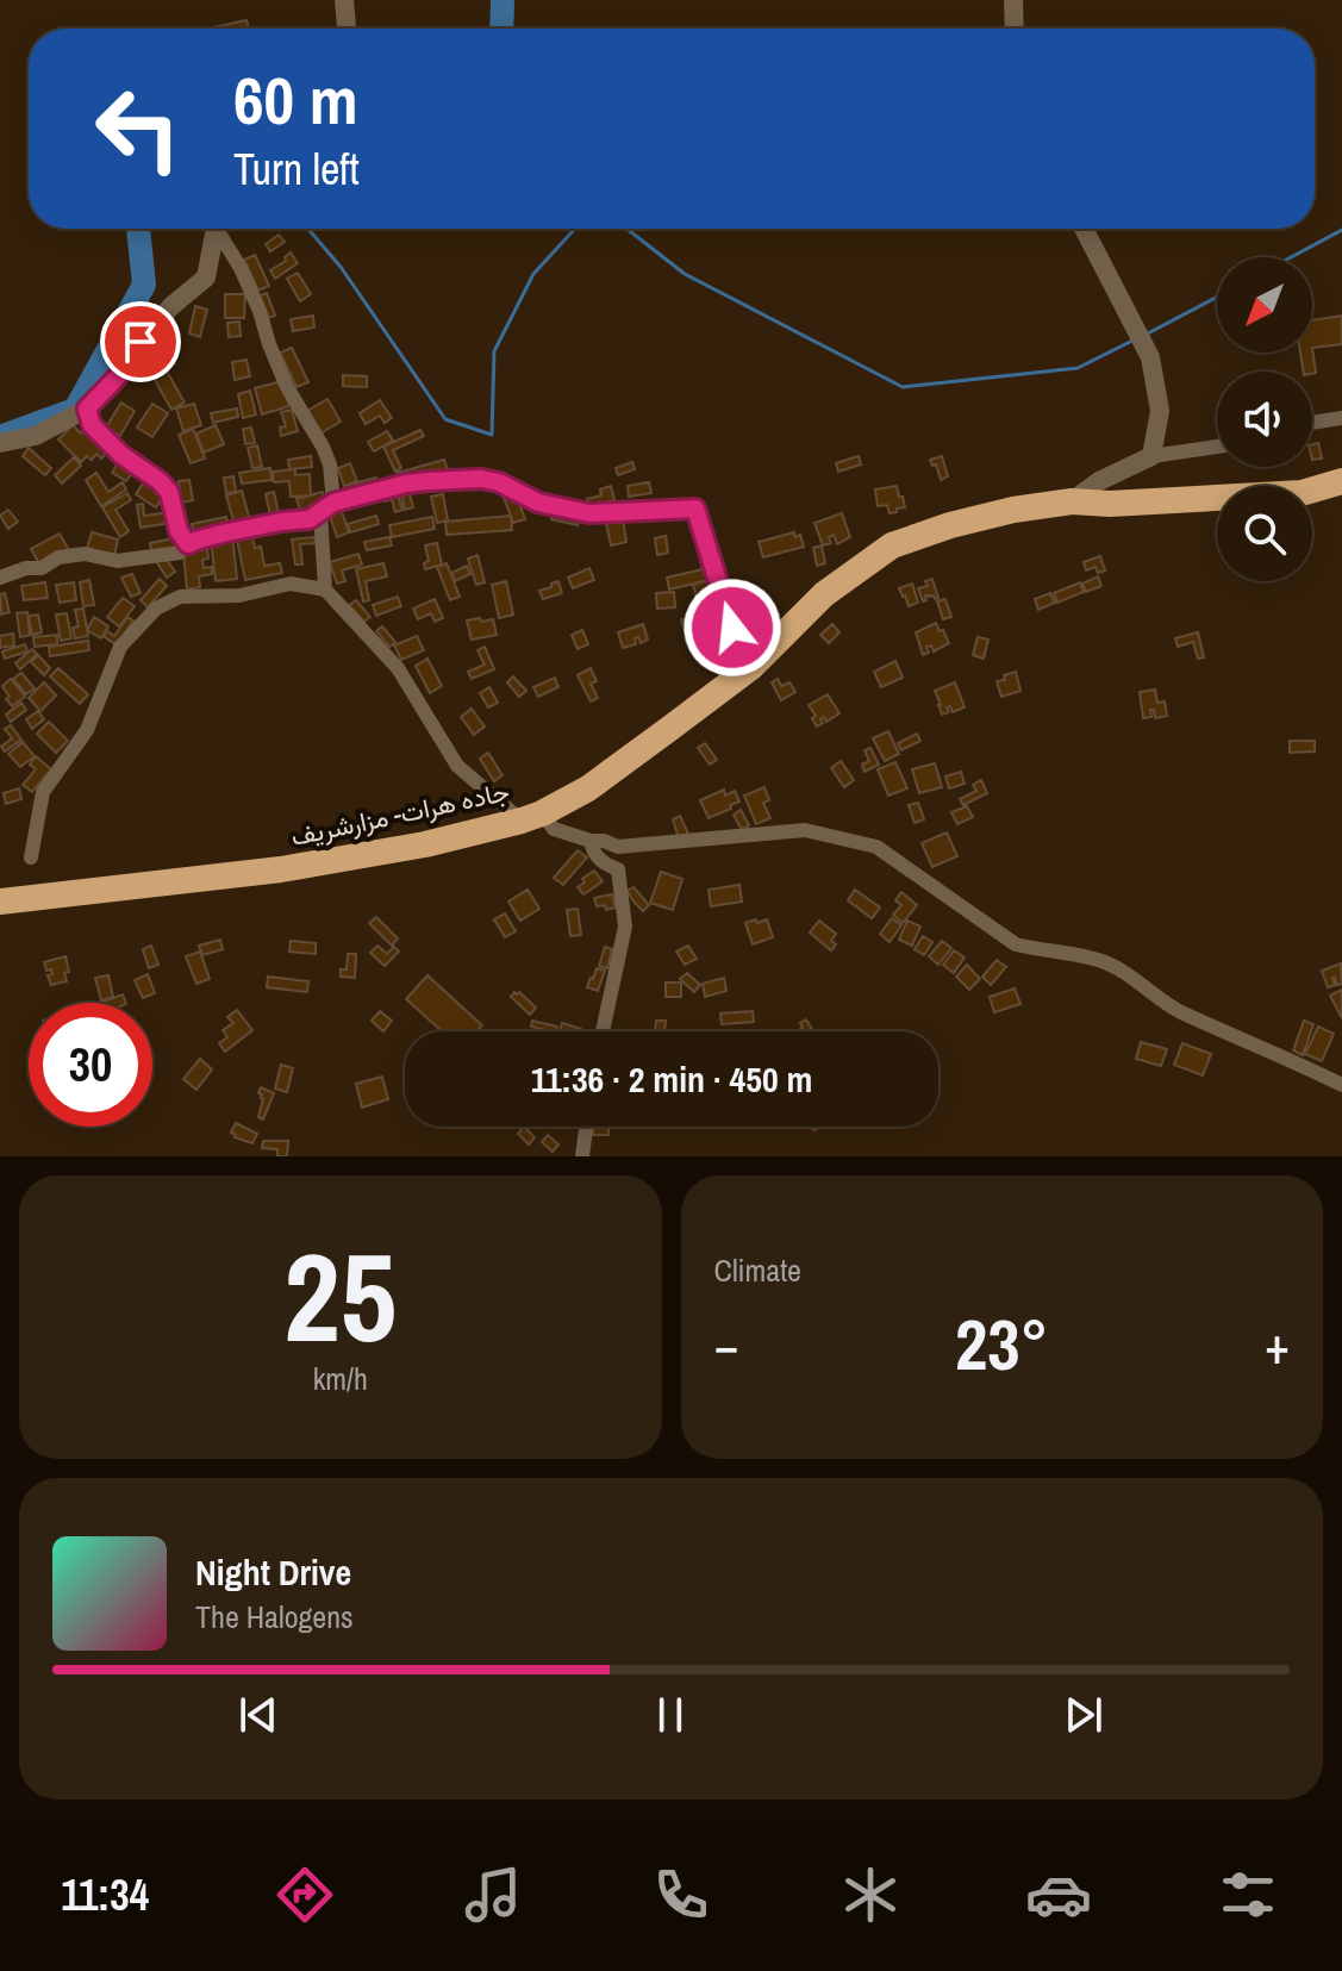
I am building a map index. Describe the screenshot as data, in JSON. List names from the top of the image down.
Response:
{
  "streets": {
    "highway": ["جاده هرات- مزارشریف"]
  },
  "north": "bottom left",
  "page": {
    "turn": ["60 m", "Turn left"],
    "limit": "30",
    "trip": "11:36 · 2 min · 450 m",
    "tile": [
      ["25", "km/h"],
      "Climate"
    ],
    "heat": ["−", "23°", "+"],
    "song": ["Night Drive", "The Halogens"],
    "tabs": "11:34"
  }
}
